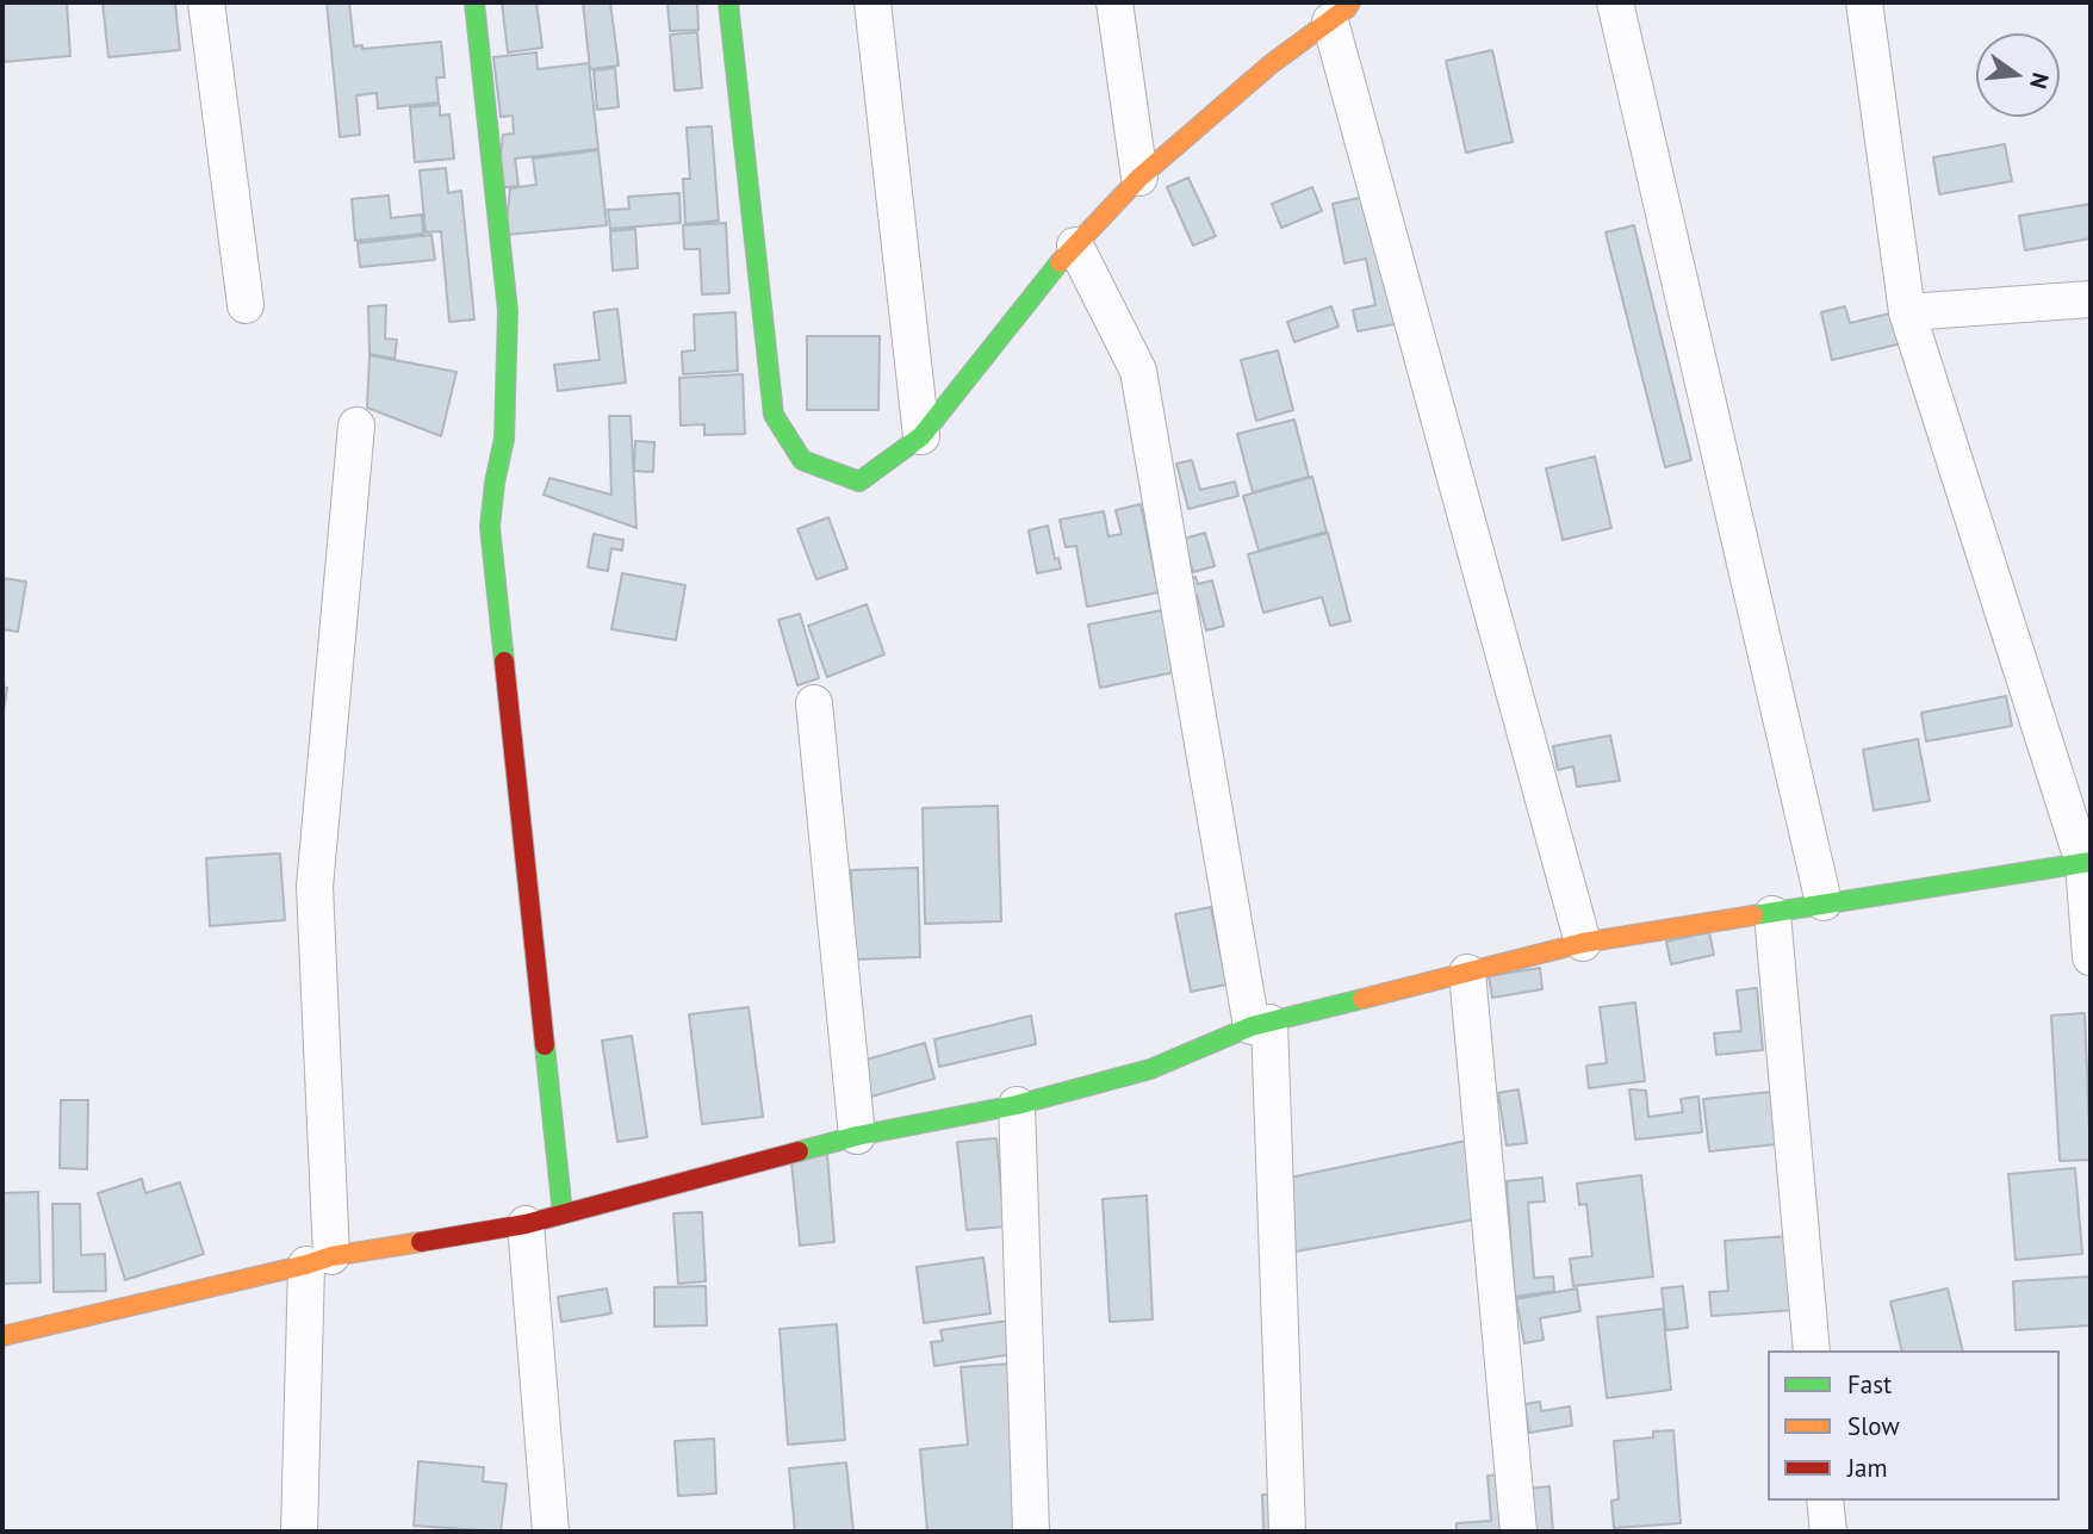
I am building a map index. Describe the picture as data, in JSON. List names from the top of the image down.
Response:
{
  "legend": ["Fast", "Slow", "Jam"],
  "north": "right"
}
